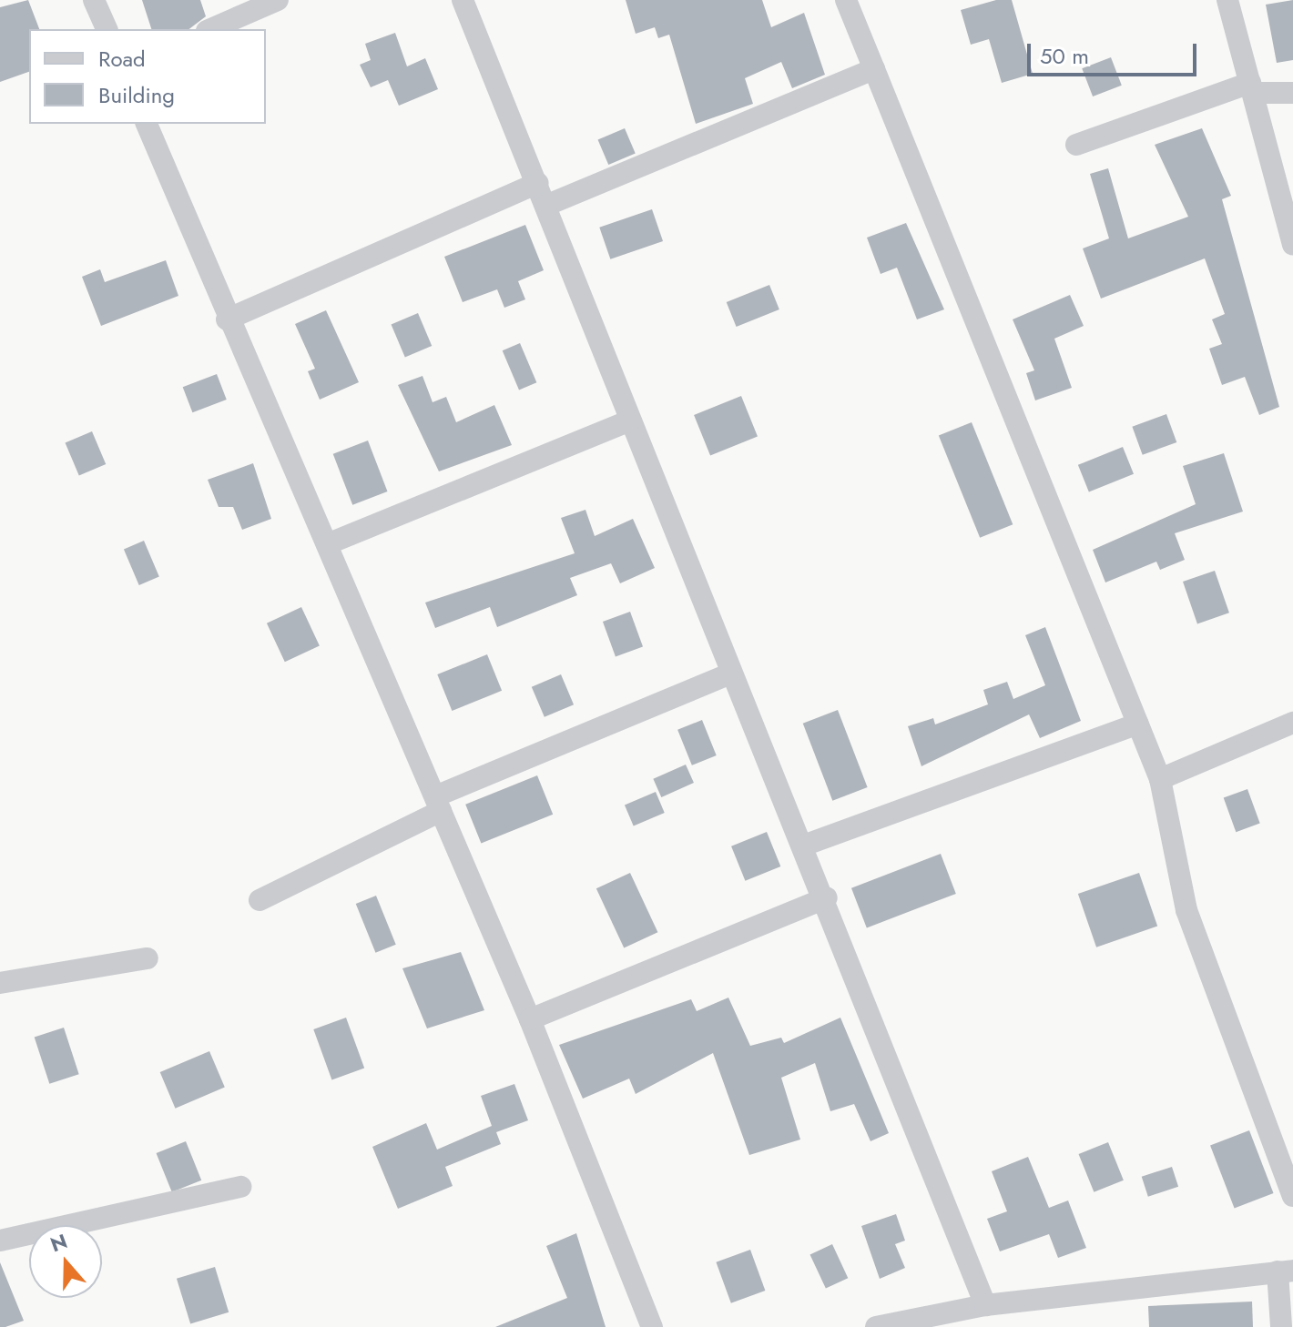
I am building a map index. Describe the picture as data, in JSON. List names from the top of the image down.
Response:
{
  "legend": ["Road", "Building"],
  "scale_bar": "50 m",
  "north": "top"
}
